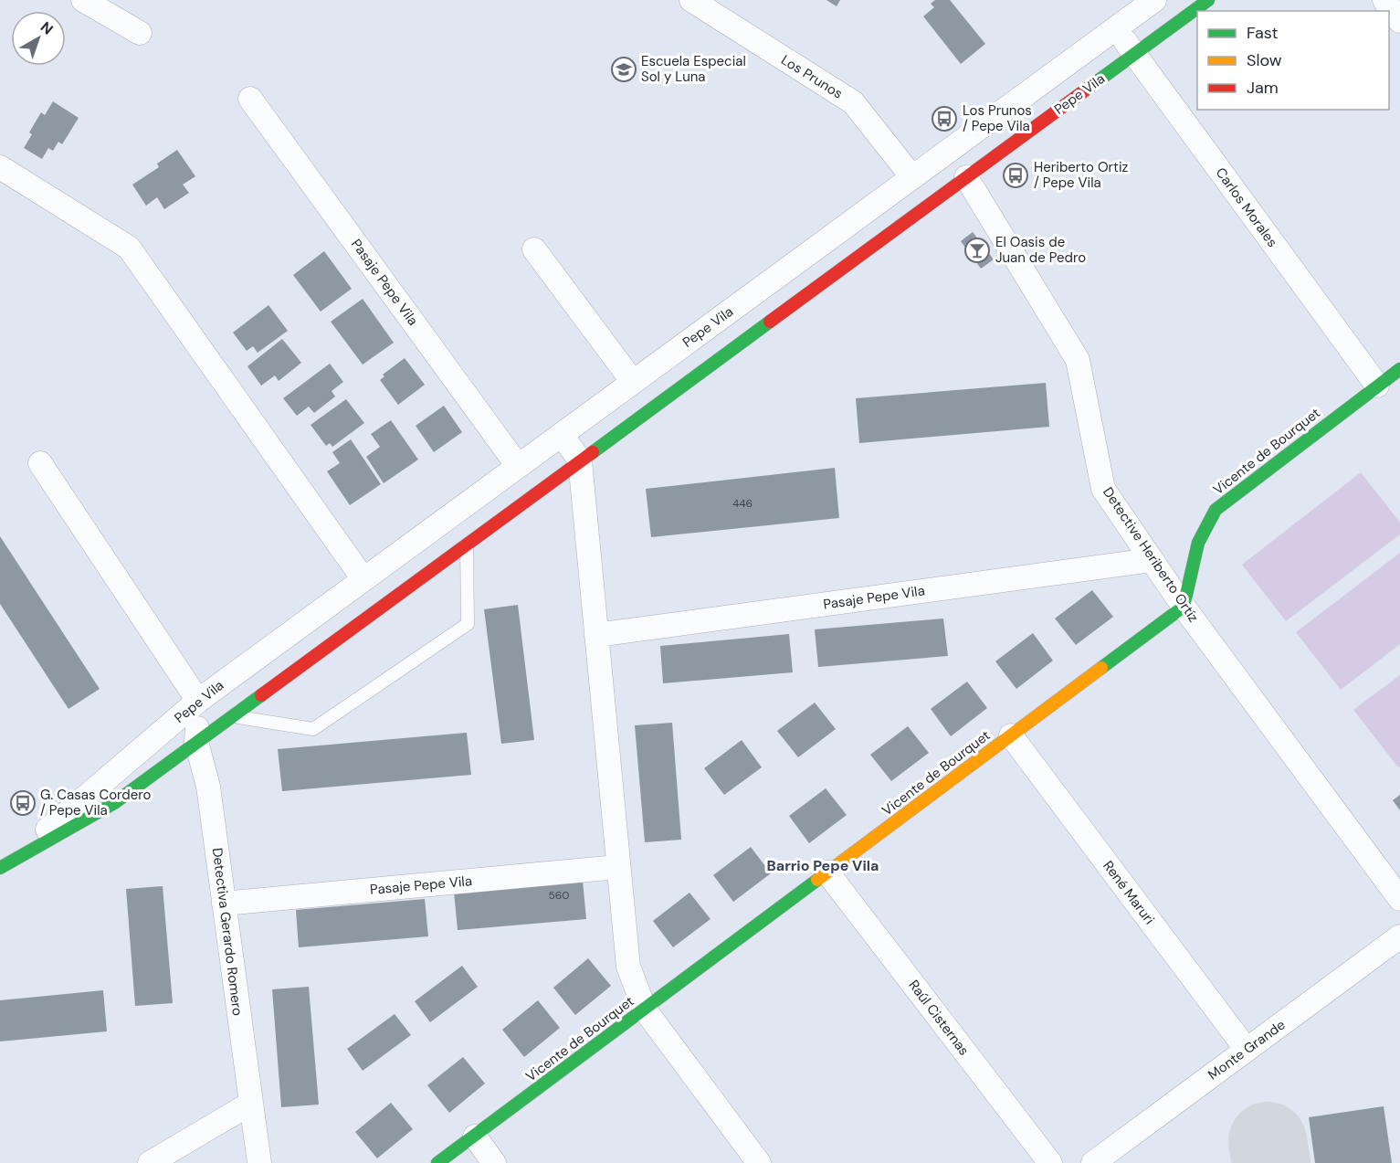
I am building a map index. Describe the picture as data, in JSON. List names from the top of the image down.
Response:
{
  "streets": {
    "street": [
      "Los Prunos",
      "Pepe Vila",
      "Carlos Morales",
      "Pasaje Pepe Vila",
      "Vicente de Bourquet",
      "Detective Heriberto Ortíz",
      "René Maruri",
      "Detectiva Gerardo Romero",
      "Raúl Cisternas",
      "Monte Grande"
    ]
  },
  "crossings": [
    ["Los Prunos", "Pepe Vila"],
    ["Pepe Vila", "Carlos Morales"],
    ["Pepe Vila", "Pasaje Pepe Vila"],
    ["Pepe Vila", "Detective Heriberto Ortíz"],
    ["Pepe Vila", "Detectiva Gerardo Romero"],
    ["Carlos Morales", "Vicente de Bourquet"],
    ["Pasaje Pepe Vila", "Detective Heriberto Ortíz"],
    ["Pasaje Pepe Vila", "Detectiva Gerardo Romero"],
    ["Vicente de Bourquet", "Detective Heriberto Ortíz"],
    ["Vicente de Bourquet", "René Maruri"],
    ["Vicente de Bourquet", "Raúl Cisternas"],
    ["René Maruri", "Monte Grande"]
  ],
  "districts": ["Barrio Pepe Vila"],
  "places": {
    "school or university": ["Escuela Especial Sol y Luna"],
    "bus stop": ["Los Prunos / Pepe Vila", "Heriberto Ortiz / Pepe Vila", "G. Casas Cordero / Pepe Vila"],
    "bar": ["El Oasis de Juan de Pedro"]
  },
  "house_numbers": ["446", "560"],
  "legend": ["Fast", "Slow", "Jam"],
  "north": "top right"
}
